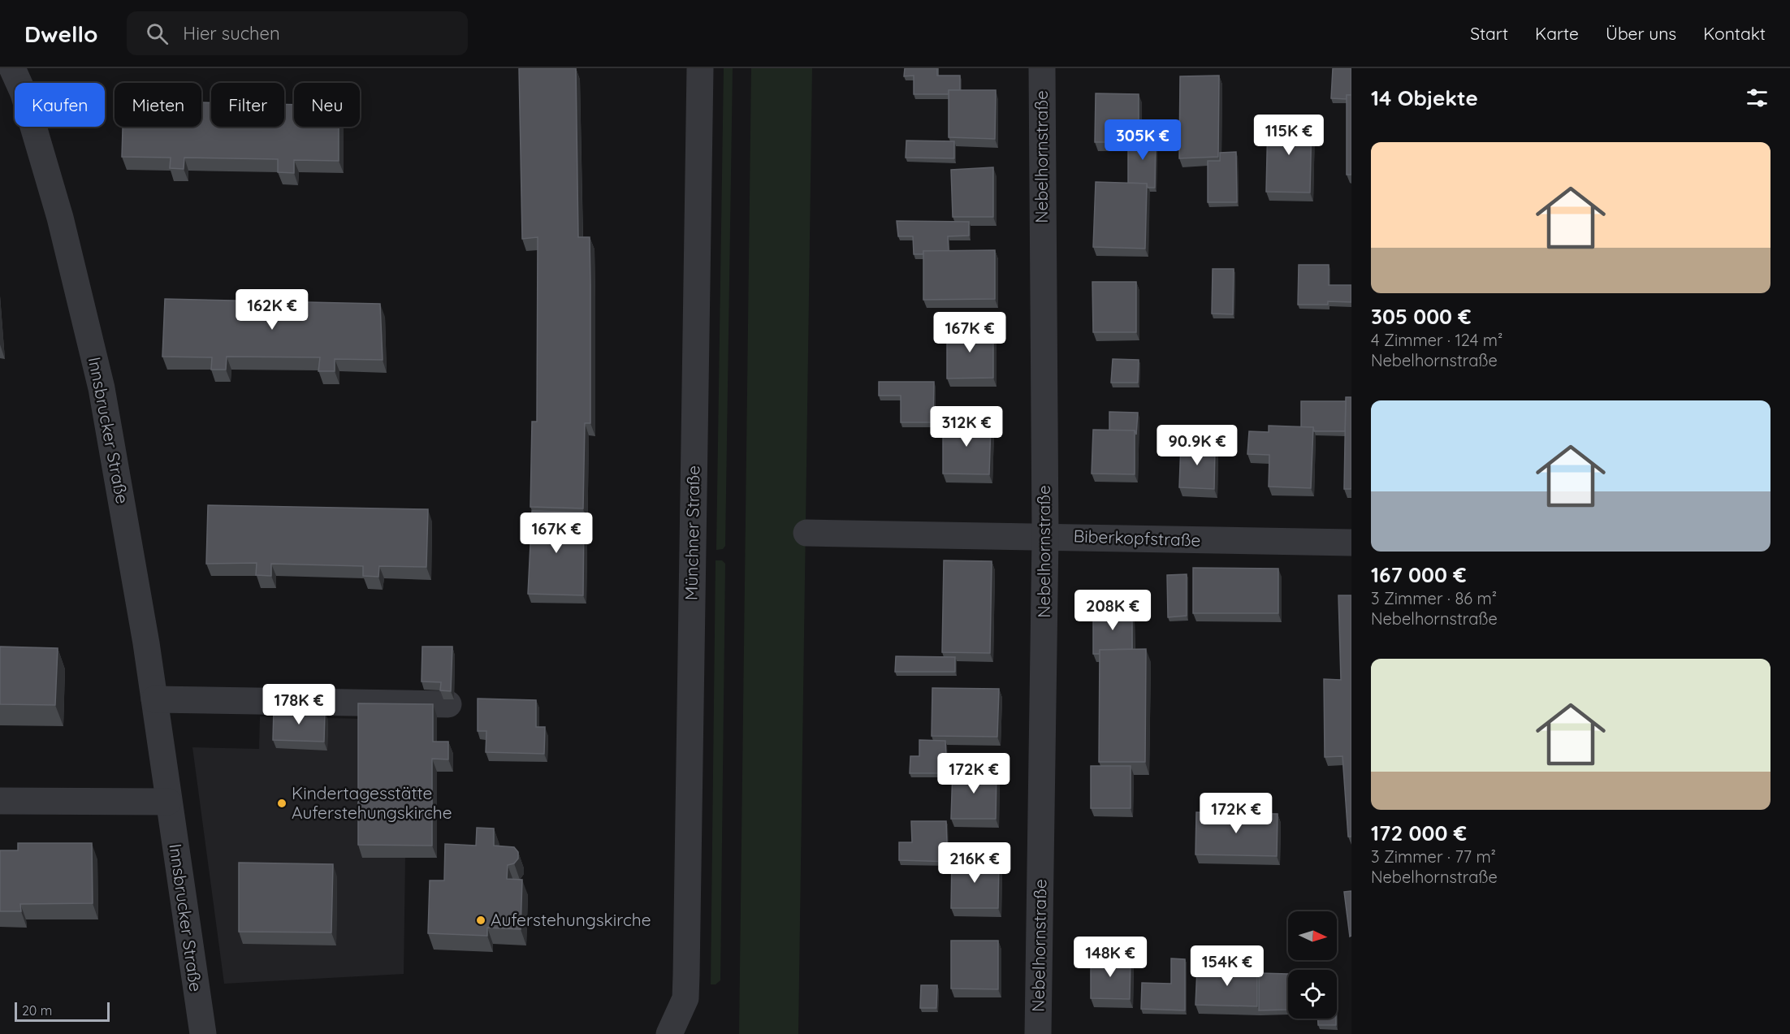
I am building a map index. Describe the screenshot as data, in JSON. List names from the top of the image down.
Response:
{
  "streets": {
    "street": [
      "Nebelhornstraße",
      "Innsbrucker Straße",
      "Münchner Straße",
      "Biberkopfstraße"
    ]
  },
  "crossings": [
    ["Nebelhornstraße", "Biberkopfstraße"]
  ],
  "places": ["Kindertagesstätte Auferstehungskirche", "Auferstehungskirche"],
  "scale_bar": "20 m",
  "north": "right",
  "page": {
    "header": "Dwello",
    "search": "Hier suchen",
    "nav": [
      "Start",
      "Karte",
      "Über uns",
      "Kontakt"
    ],
    "heading": "14 Objekte",
    "chip": [
      "Kaufen",
      "Mieten",
      "Filter",
      "Neu"
    ],
    "price": [
      "115K €",
      "305K €",
      "162K €",
      "167K €",
      "312K €",
      "90.9K €",
      "167K €",
      "208K €",
      "178K €",
      "172K €",
      "172K €",
      "216K €",
      "148K €",
      "154K €"
    ],
    "list": [
      {
        "name": "305 000 €",
        "note": "4 Zimmer · 124 m² · Nebelhornstraße"
      },
      {
        "name": "167 000 €",
        "note": "3 Zimmer · 86 m² · Nebelhornstraße"
      },
      {
        "name": "172 000 €",
        "note": "3 Zimmer · 77 m² · Nebelhornstraße"
      }
    ],
    "scale": "20 m"
  }
}
